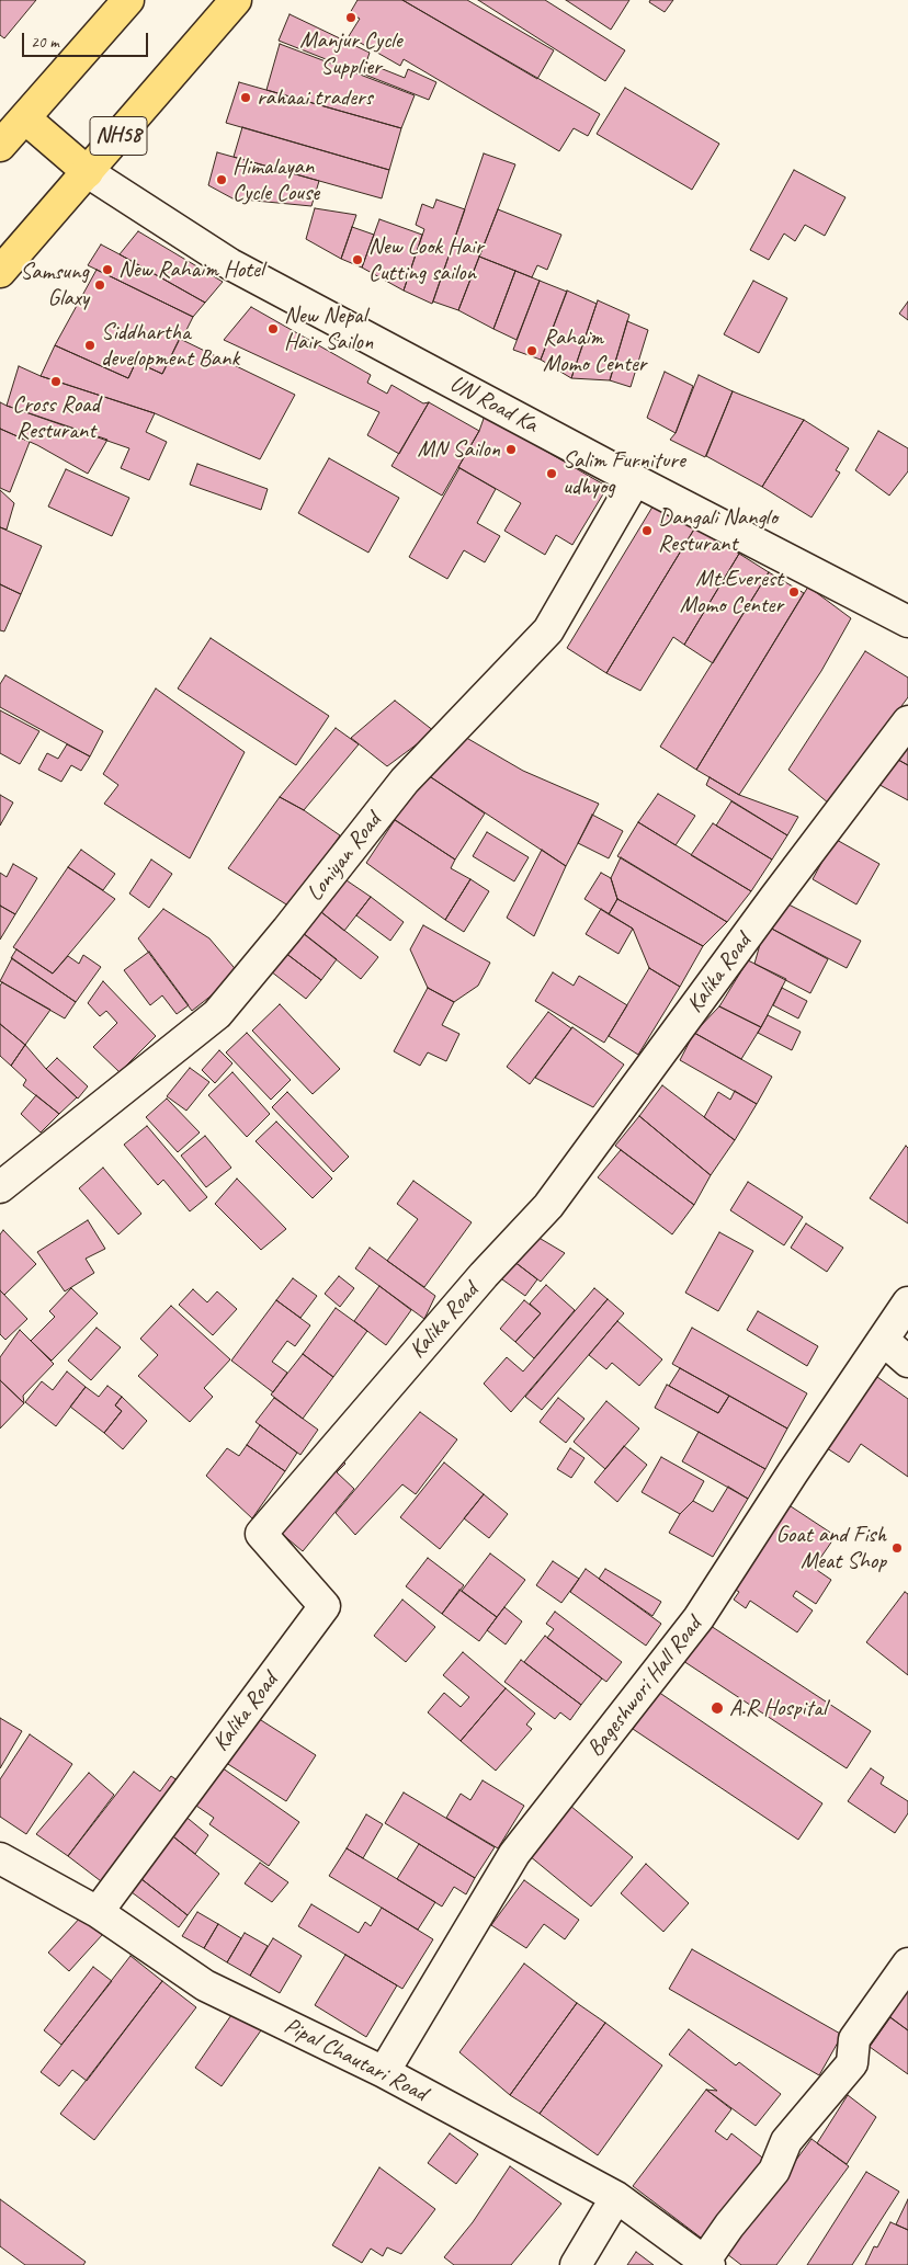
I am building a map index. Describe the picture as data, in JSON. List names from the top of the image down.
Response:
{
  "streets": {
    "main road": ["NH58"],
    "street": [
      "UN Road Ka",
      "Loniyan Road",
      "Kalika Road",
      "Bageshwori Hall Road",
      "Pipal Chautari Road"
    ]
  },
  "crossings": [
    ["NH58", "UN Road Ka"],
    ["UN Road Ka", "Loniyan Road"],
    ["Kalika Road", "Pipal Chautari Road"],
    ["Bageshwori Hall Road", "Pipal Chautari Road"]
  ],
  "places": [
    "Manjur Cycle Supplier",
    "rahaai traders",
    "Himalayan Cycle Couse",
    "New Look Hair Cutting sailon",
    "New Rahaim Hotel",
    "Samsung Glaxy",
    "New Nepal Hair Sailon",
    "Siddhartha development Bank",
    "Rahaim Momo Center",
    "Cross Road Resturant",
    "MN Sailon",
    "Salim Furniture udhyog",
    "Dangali Nanglo Resturant",
    "Mt.Everest Momo Center",
    "Goat and Fish Meat Shop",
    "A.R Hospital"
  ],
  "scale_bar": "20 m"
}
